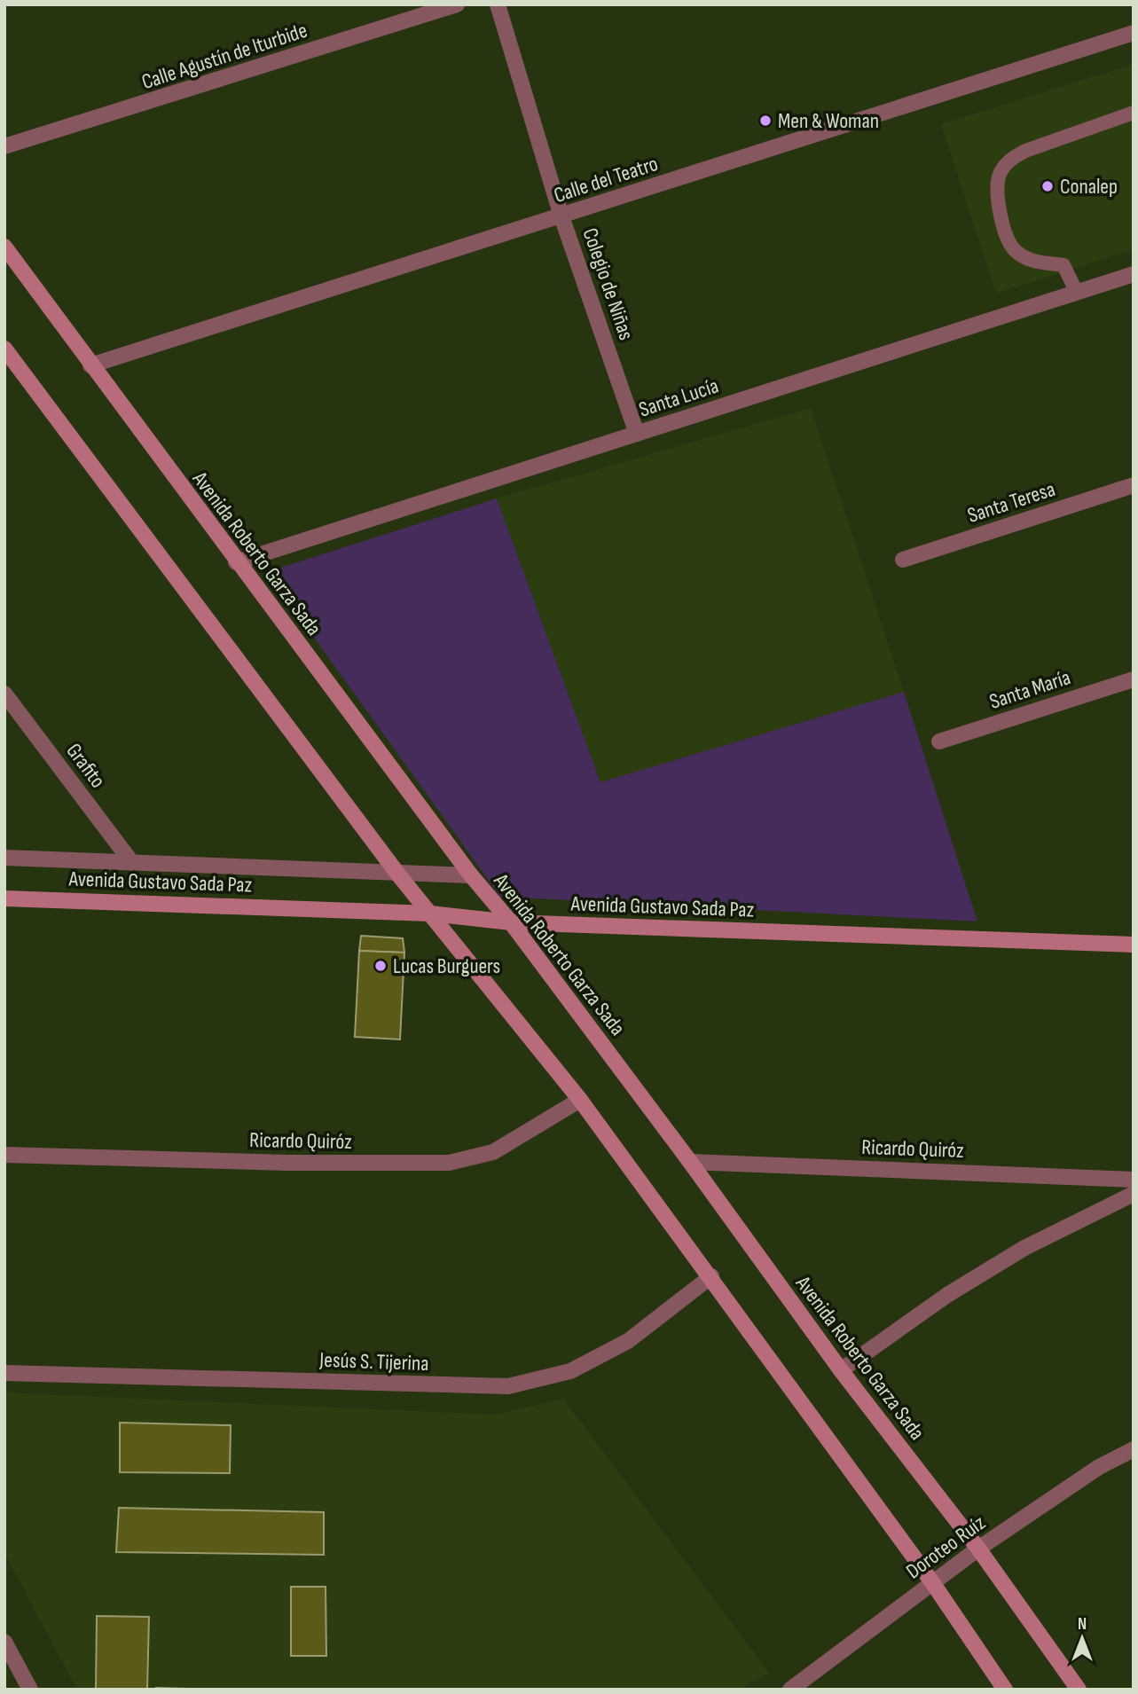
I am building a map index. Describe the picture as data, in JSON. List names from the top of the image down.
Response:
{
  "streets": {
    "street": [
      "Calle Agustín de Iturbide",
      "Calle del Teatro",
      "Colegio de Niñas",
      "Santa Lucía",
      "Santa Teresa",
      "Avenida Roberto Garza Sada",
      "Santa María",
      "Grafito",
      "Avenida Gustavo Sada Paz",
      "Ricardo Quiróz",
      "Jesús S. Tijerina",
      "Doroteo Ruíz"
    ]
  },
  "crossings": [
    ["Calle del Teatro", "Colegio de Niñas"],
    ["Calle del Teatro", "Avenida Roberto Garza Sada"],
    ["Colegio de Niñas", "Santa Lucía"],
    ["Santa Lucía", "Avenida Roberto Garza Sada"],
    ["Avenida Roberto Garza Sada", "Avenida Gustavo Sada Paz"],
    ["Avenida Roberto Garza Sada", "Ricardo Quiróz"],
    ["Avenida Roberto Garza Sada", "Doroteo Ruíz"],
    ["Grafito", "Avenida Gustavo Sada Paz"]
  ],
  "places": ["Men & Woman", "Conalep", "Lucas Burguers"],
  "north": "top"
}
